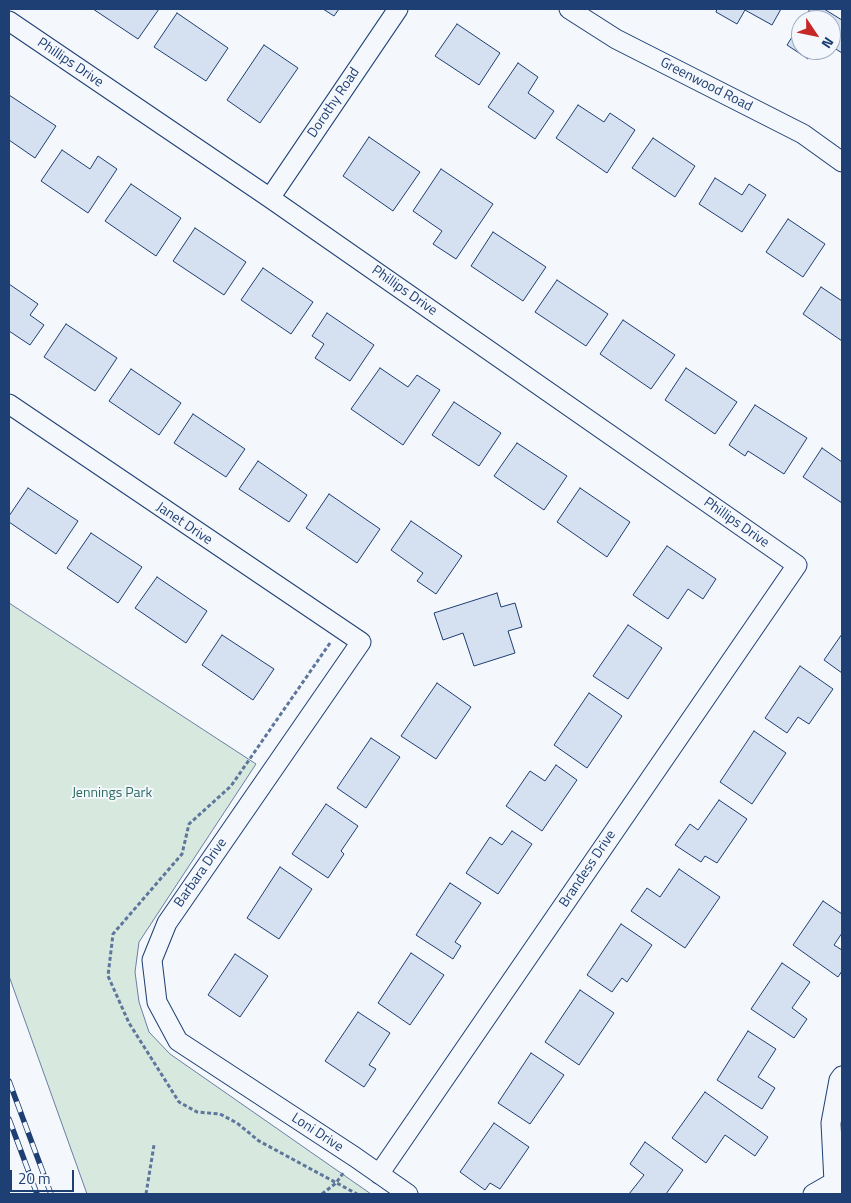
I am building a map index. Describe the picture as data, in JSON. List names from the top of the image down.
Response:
{
  "streets": {
    "street": [
      "Phillips Drive",
      "Greenwood Road",
      "Dorothy Road",
      "Janet Drive",
      "Brandess Drive",
      "Barbara Drive",
      "Loni Drive"
    ]
  },
  "crossings": [
    ["Phillips Drive", "Dorothy Road"],
    ["Phillips Drive", "Brandess Drive"],
    ["Janet Drive", "Barbara Drive"],
    ["Brandess Drive", "Loni Drive"],
    ["Barbara Drive", "Loni Drive"]
  ],
  "parks": ["Jennings Park"],
  "scale_bar": "20 m",
  "north": "bottom right"
}
